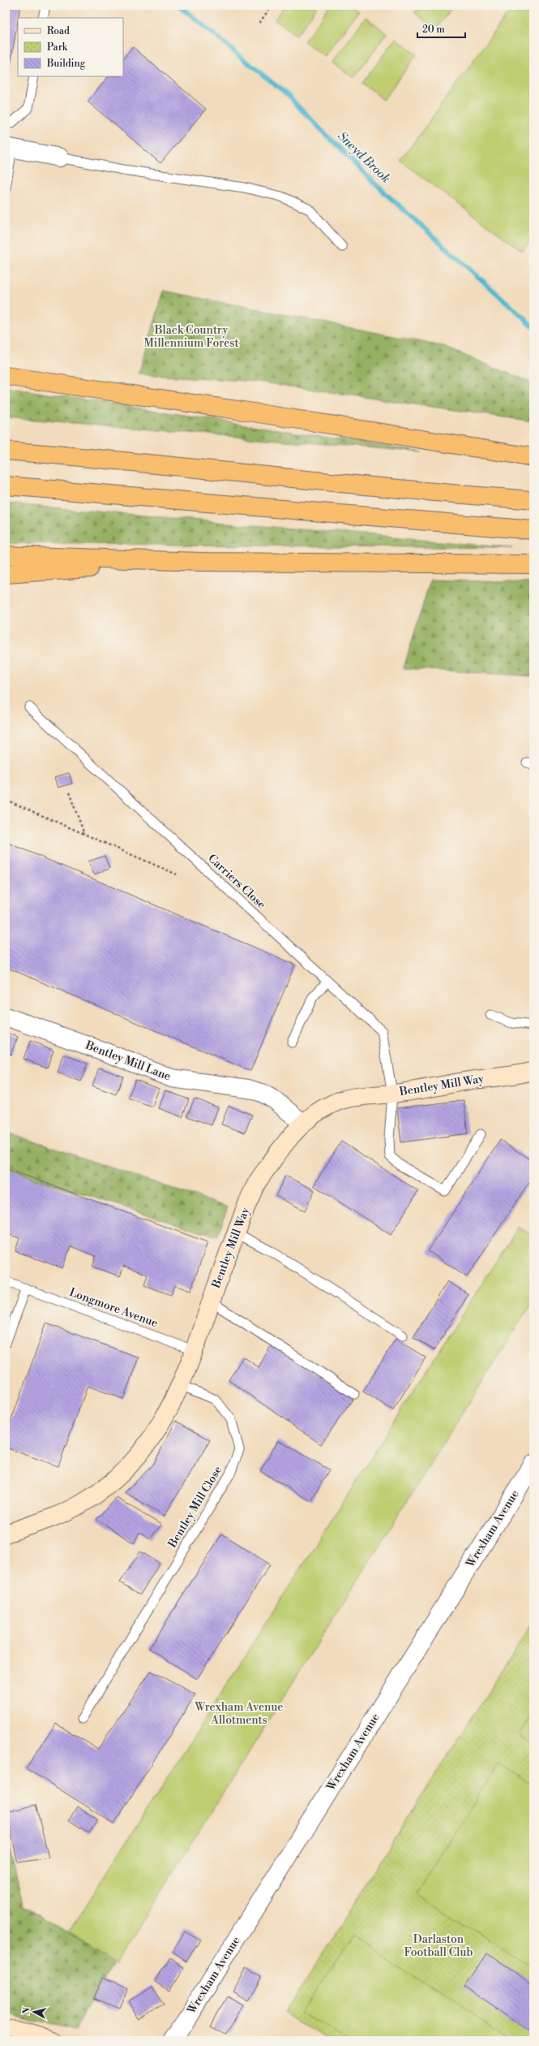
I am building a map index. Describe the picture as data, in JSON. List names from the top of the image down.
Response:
{
  "streets": {
    "street": ["Bentley Mill Lane", "Bentley Mill Way", "Wrexham Avenue"],
    "lane": ["Carriers Close", "Longmore Avenue", "Bentley Mill Close"]
  },
  "crossings": [
    ["Carriers Close", "Bentley Mill Way"],
    ["Bentley Mill Lane", "Bentley Mill Way"],
    ["Bentley Mill Way", "Longmore Avenue"],
    ["Bentley Mill Way", "Bentley Mill Close"]
  ],
  "water": ["Sneyd Brook"],
  "parks": ["Black Country Millennium Forest", "Wrexham Avenue Allotments", "Darlaston Football Club"],
  "legend": ["Road", "Park", "Building"],
  "scale_bar": "20 m",
  "north": "left"
}
